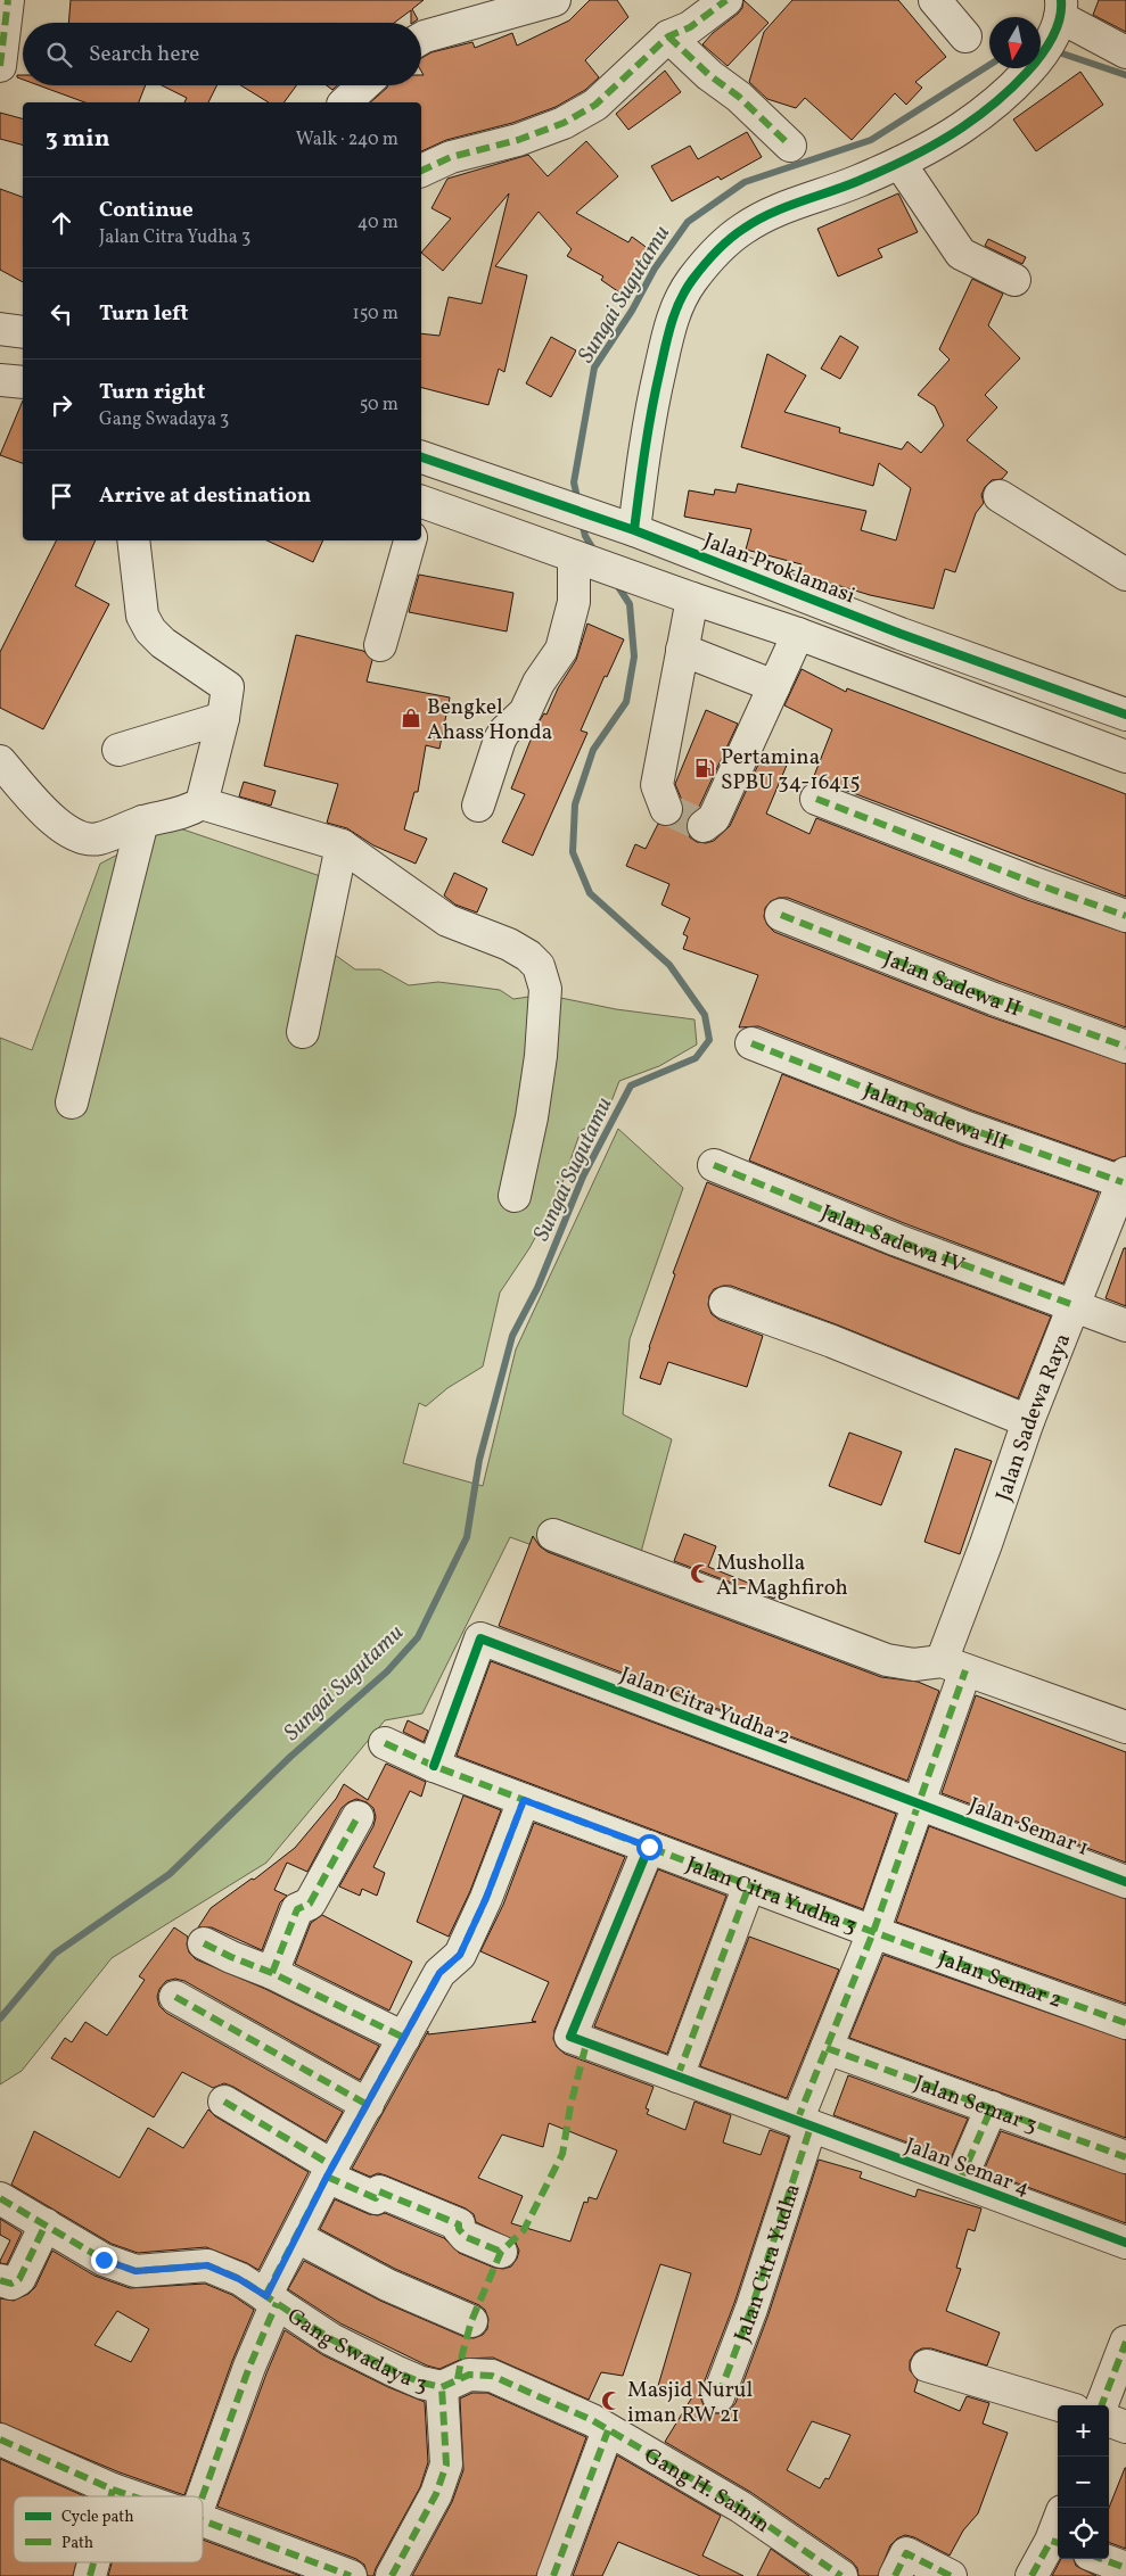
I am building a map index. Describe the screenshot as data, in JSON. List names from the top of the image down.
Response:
{
  "streets": {
    "street": [
      "Jalan Proklamasi",
      "Jalan Sadewa II",
      "Jalan Sadewa III",
      "Jalan Sadewa IV",
      "Jalan Sadewa Raya",
      "Jalan Citra Yudha 2",
      "Jalan Semar 1",
      "Jalan Citra Yudha 3",
      "Jalan Semar 2",
      "Jalan Semar 3",
      "Jalan Semar 4",
      "Jalan Citra Yudha",
      "Gang Swadaya 3",
      "Gang H. Sainin"
    ]
  },
  "crossings": [
    ["Jalan Sadewa III", "Jalan Sadewa Raya"],
    ["Jalan Sadewa IV", "Jalan Sadewa Raya"],
    ["Jalan Sadewa Raya", "Jalan Citra Yudha 2"],
    ["Jalan Sadewa Raya", "Jalan Semar 1"],
    ["Jalan Sadewa Raya", "Jalan Citra Yudha"],
    ["Jalan Citra Yudha 2", "Jalan Semar 1"],
    ["Jalan Citra Yudha 2", "Jalan Citra Yudha 3"],
    ["Jalan Citra Yudha 2", "Jalan Citra Yudha"],
    ["Jalan Semar 1", "Jalan Citra Yudha"],
    ["Jalan Citra Yudha 3", "Jalan Semar 2"],
    ["Jalan Citra Yudha 3", "Jalan Semar 4"],
    ["Jalan Citra Yudha 3", "Jalan Citra Yudha"],
    ["Jalan Semar 2", "Jalan Citra Yudha"],
    ["Jalan Semar 3", "Jalan Citra Yudha"],
    ["Jalan Semar 4", "Jalan Citra Yudha"],
    ["Gang Swadaya 3", "Gang H. Sainin"]
  ],
  "water": ["Sungai Sugutamu"],
  "places": {
    "shop": ["Bengkel Ahass Honda"],
    "fuel station": ["Pertamina SPBU 34-16415"],
    "mosque": ["Musholla Al-Maghfiroh", "Masjid Nurul iman RW 21"]
  },
  "legend": ["Cycle path", "Path"],
  "north": "bottom",
  "page": {
    "search": "Search here",
    "heading": ["3 min", "Walk · 240 m"],
    "list": [
      ["Continue", "Jalan Citra Yudha 3", "40 m"],
      ["Turn left", "150 m"],
      ["Turn right", "Gang Swadaya 3", "50 m"],
      "Arrive at destination"
    ],
    "map_buttons": ["+", "−"]
  }
}
